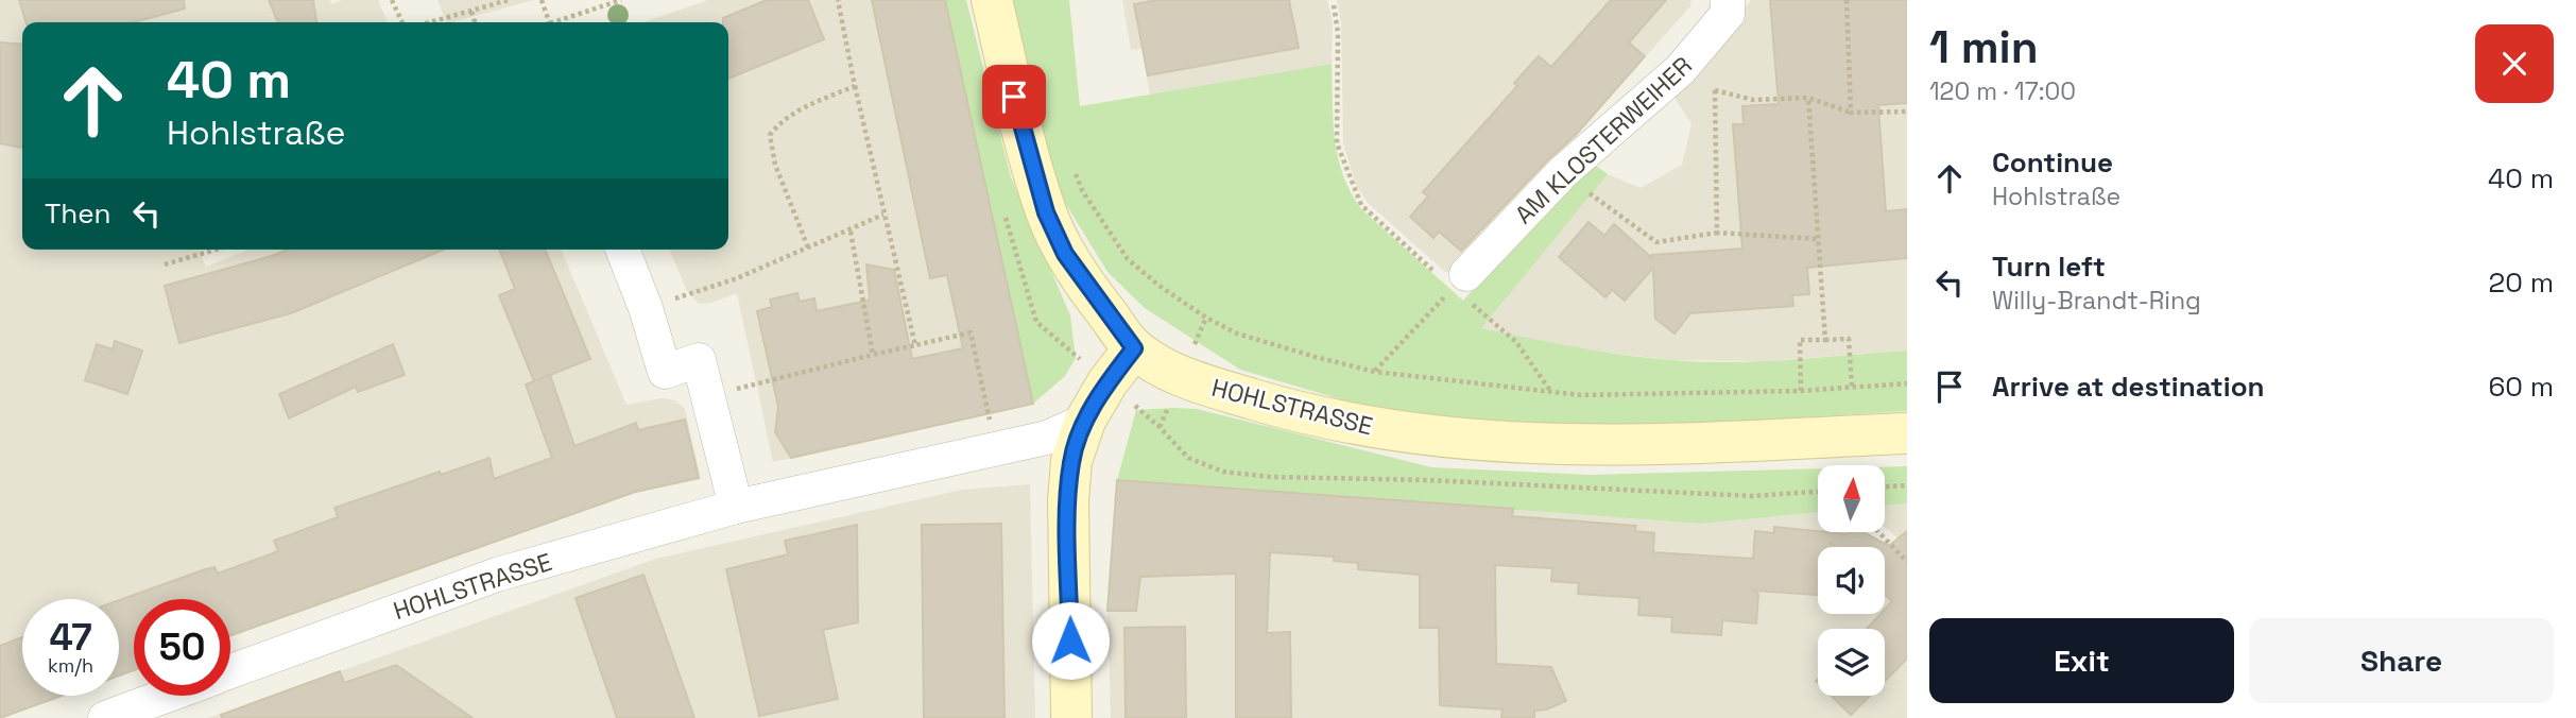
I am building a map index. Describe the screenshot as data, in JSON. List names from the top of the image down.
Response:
{
  "streets": {
    "main road": ["HOHLSTRASSE"],
    "street": ["AM KLOSTERWEIHER"]
  },
  "north": "top",
  "page": {
    "heading": ["1 min", "120 m · 17:00"],
    "turn": ["40 m", "Hohlstraße"],
    "list": [
      {
        "name": "Continue",
        "note": "Hohlstraße",
        "value": "40 m"
      },
      {
        "name": "Turn left",
        "note": "Willy-Brandt-Ring",
        "value": "20 m"
      },
      {
        "name": "Arrive at destination",
        "value": "60 m"
      }
    ],
    "then": "Then",
    "speed": "47 km/h",
    "limit": "50",
    "buttons": ["Exit", "Share"]
  }
}
